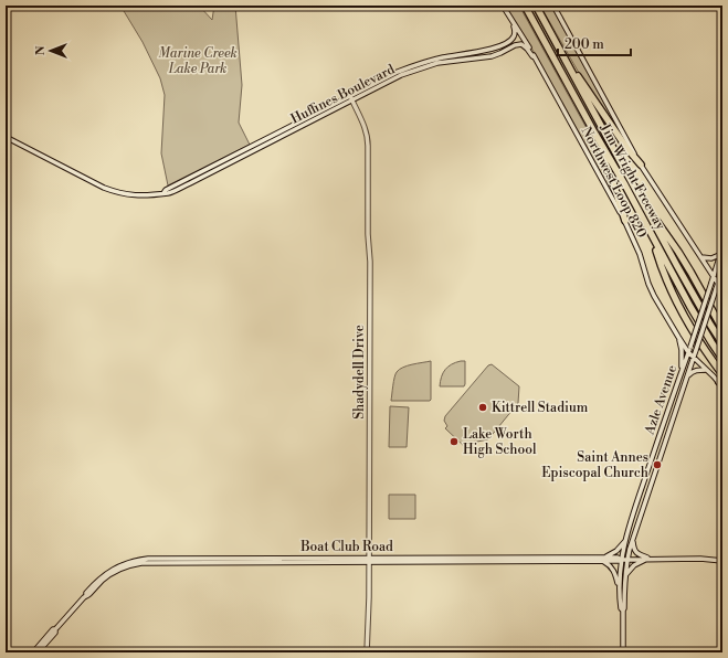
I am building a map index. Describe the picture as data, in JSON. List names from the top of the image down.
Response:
{
  "streets": {
    "highway": ["Jim Wright Freeway"],
    "main road": [
      "Huffines Boulevard",
      "Northwest Loop 820",
      "Shadydell Drive",
      "Azle Avenue",
      "Boat Club Road"
    ]
  },
  "crossings": [
    ["Huffines Boulevard", "Northwest Loop 820"],
    ["Huffines Boulevard", "Shadydell Drive"],
    ["Northwest Loop 820", "Azle Avenue"],
    ["Shadydell Drive", "Boat Club Road"],
    ["Azle Avenue", "Boat Club Road"]
  ],
  "parks": ["Marine Creek Lake Park"],
  "places": ["Kittrell Stadium", "Lake Worth High School", "Saint Annes Episcopal Church"],
  "scale_bar": "200 m",
  "north": "left"
}
